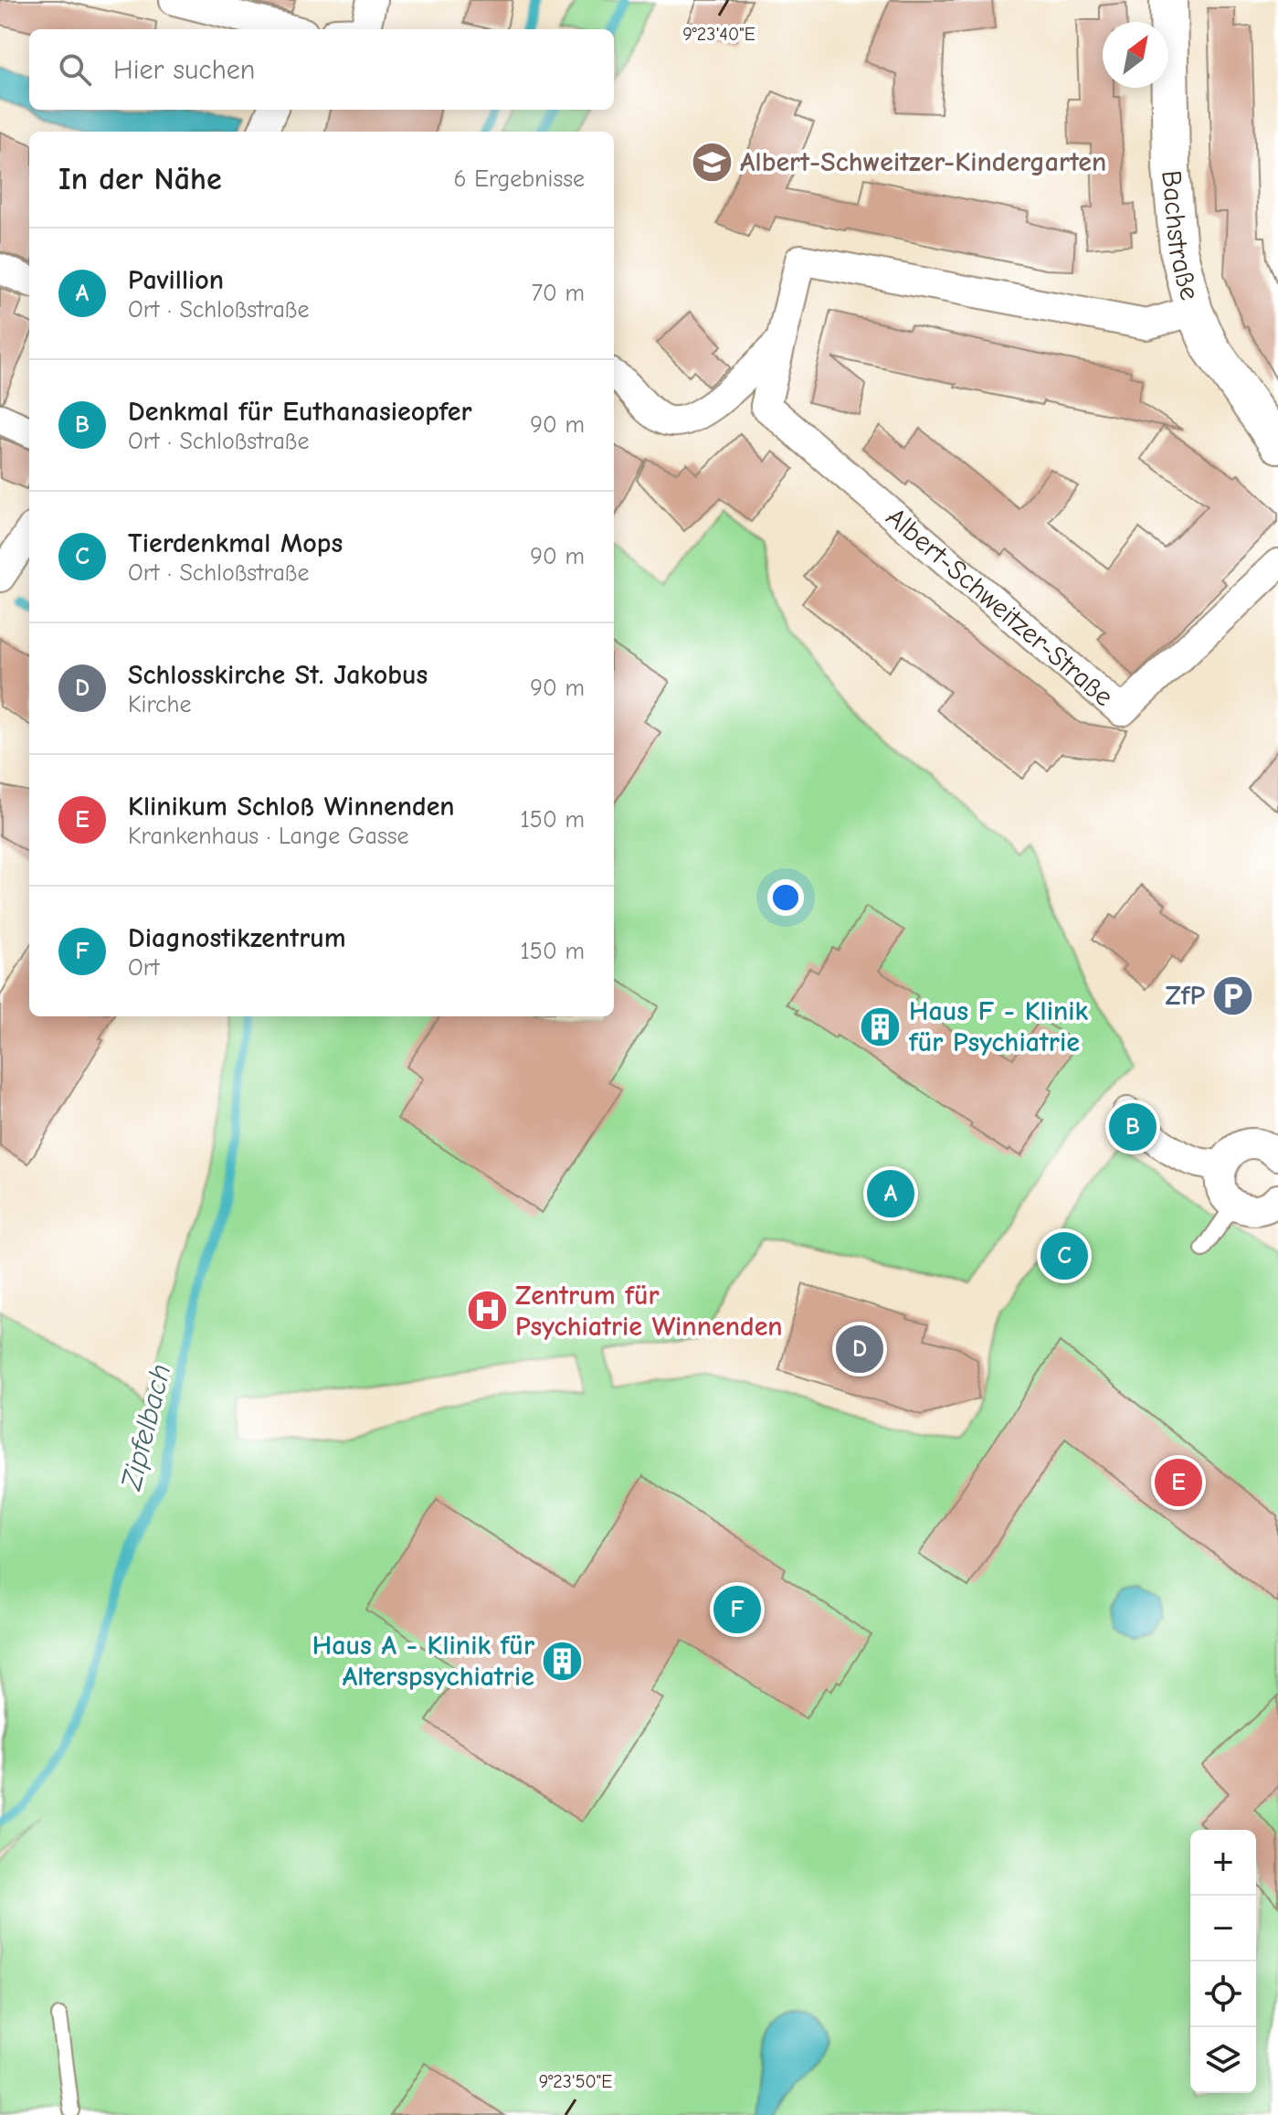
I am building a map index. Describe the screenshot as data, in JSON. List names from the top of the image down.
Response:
{
  "streets": {
    "street": ["Bachstraße", "Albert-Schweitzer-Straße"]
  },
  "crossings": [
    ["Bachstraße", "Albert-Schweitzer-Straße"]
  ],
  "water": ["Zipfelbach"],
  "places": {
    "school or university": ["Albert-Schweitzer-Kindergarten"],
    "parking": ["ZfP"],
    "building": ["Haus F - Klinik für Psychiatrie", "Haus A - Klinik für Alterspsychiatrie"],
    "hospital": ["Zentrum für Psychiatrie Winnenden"]
  },
  "north": "top right",
  "page": {
    "search": "Hier suchen",
    "heading": ["In der Nähe", "6 Ergebnisse"],
    "list": [
      {
        "mark": "A",
        "name": "Pavillion",
        "note": "Ort · Schloßstraße",
        "value": "70 m"
      },
      {
        "mark": "B",
        "name": "Denkmal für Euthanasieopfer",
        "note": "Ort · Schloßstraße",
        "value": "90 m"
      },
      {
        "mark": "C",
        "name": "Tierdenkmal Mops",
        "note": "Ort · Schloßstraße",
        "value": "90 m"
      },
      {
        "mark": "D",
        "name": "Schlosskirche St. Jakobus",
        "note": "Kirche",
        "value": "90 m"
      },
      {
        "mark": "E",
        "name": "Klinikum Schloß Winnenden",
        "note": "Krankenhaus · Lange Gasse",
        "value": "150 m"
      },
      {
        "mark": "F",
        "name": "Diagnostikzentrum",
        "note": "Ort",
        "value": "150 m"
      }
    ],
    "pins": [
      "B",
      "A",
      "C",
      "D",
      "E",
      "F"
    ],
    "map_buttons": ["+", "−"]
  },
  "coordinates": ["9°23'40\"E", "9°23'50\"E"]
}
